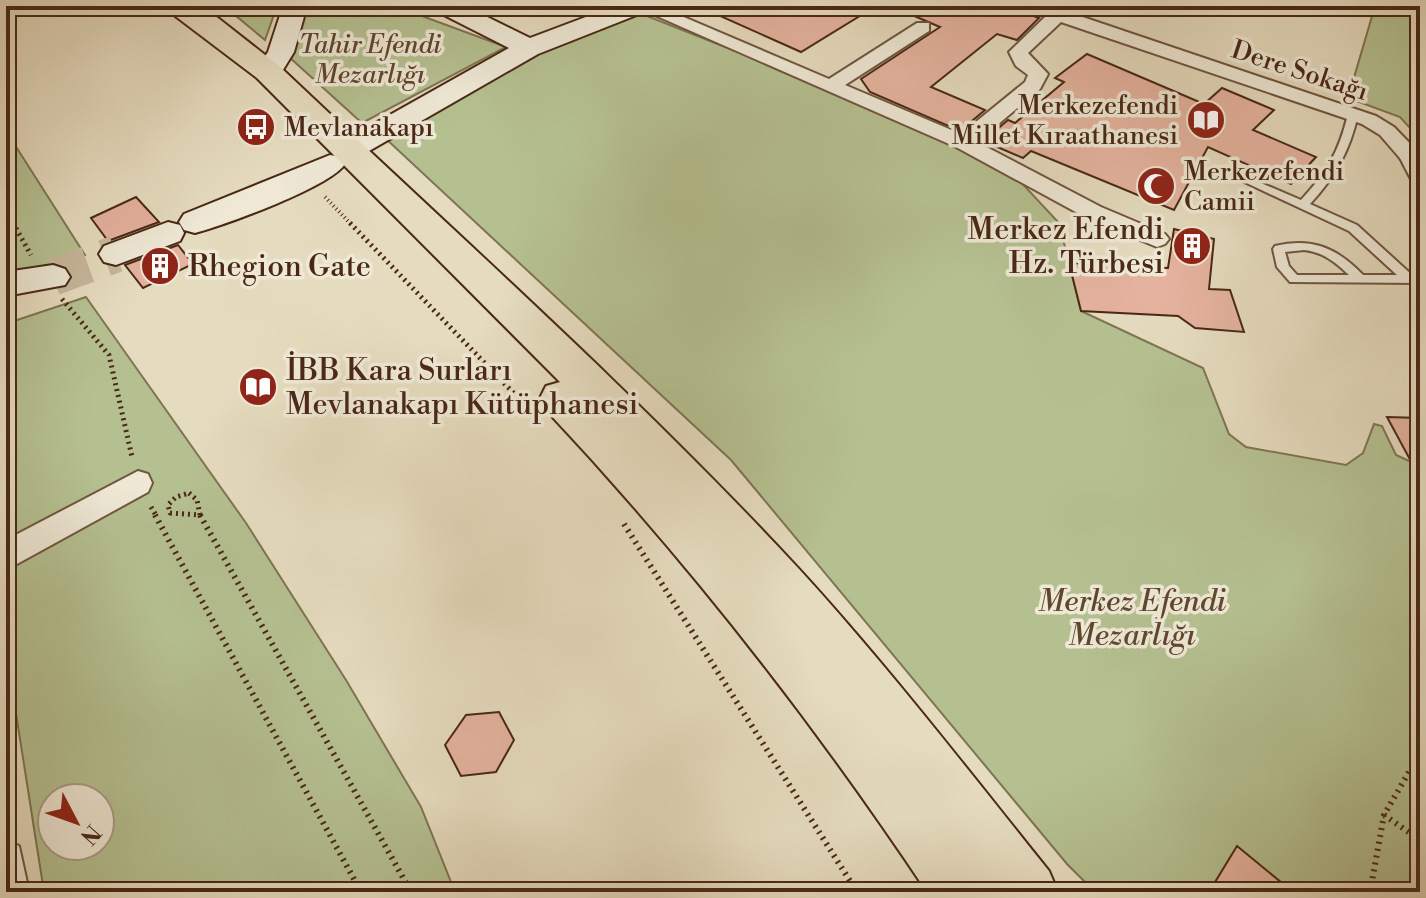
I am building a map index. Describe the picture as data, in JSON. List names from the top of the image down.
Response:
{
  "streets": {
    "street": ["Dere Sokağı"]
  },
  "parks": ["Tahir Efendi Mezarlığı", "Merkez Efendi Mezarlığı"],
  "places": {
    "library": ["Merkezefendi Millet Kıraathanesi", "İBB Kara Surları Mevlanakapı Kütüphanesi"],
    "bus stop": ["Mevlanakapı"],
    "mosque": ["Merkezefendi Camii"],
    "building": ["Merkez Efendi Hz. Türbesi", "Rhegion Gate"]
  },
  "north": "bottom right"
}
